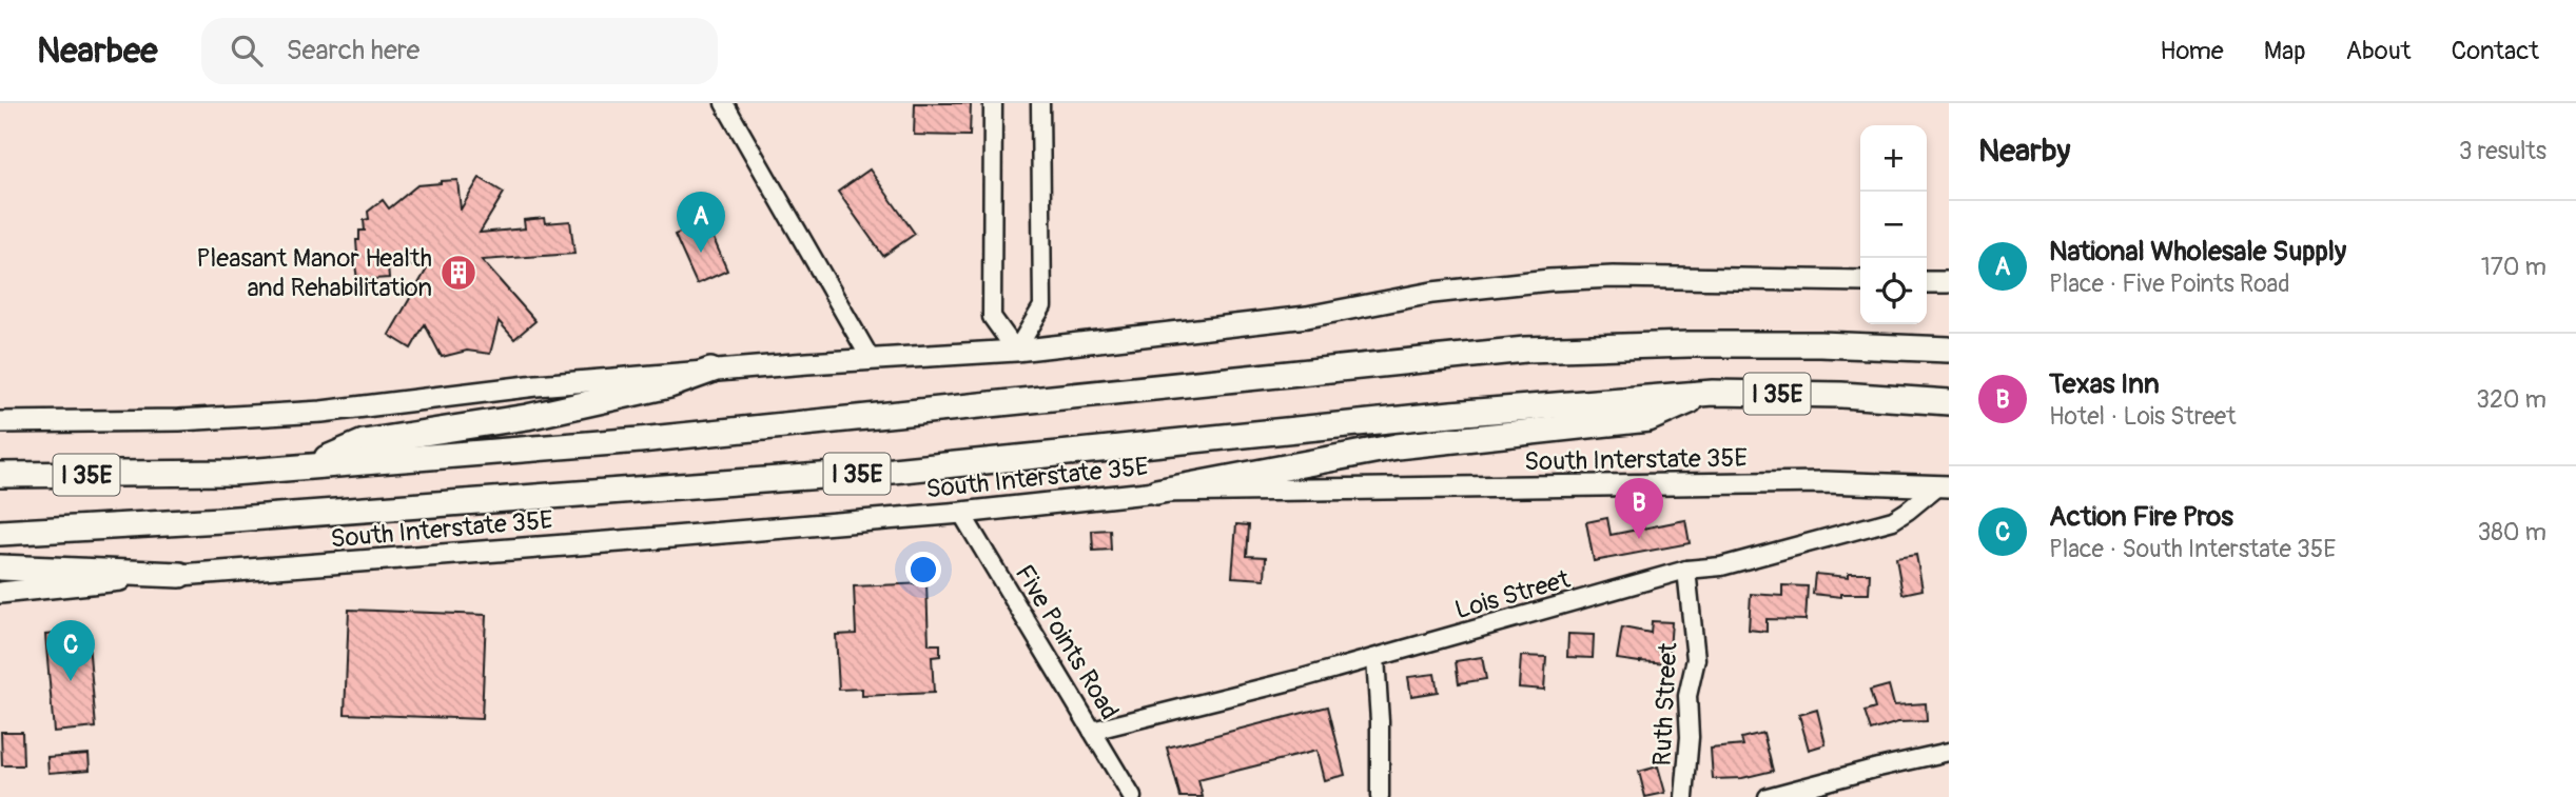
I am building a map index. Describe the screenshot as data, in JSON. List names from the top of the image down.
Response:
{
  "streets": {
    "highway": ["I 35E"],
    "main road": ["South Interstate 35E"],
    "street": ["Lois Street", "Five Points Road", "Ruth Street"]
  },
  "crossings": [
    ["South Interstate 35E", "Lois Street"],
    ["South Interstate 35E", "Five Points Road"],
    ["Lois Street", "Five Points Road"],
    ["Lois Street", "Ruth Street"]
  ],
  "places": {
    "building": ["Pleasant Manor Health and Rehabilitation"]
  },
  "page": {
    "header": "Nearbee",
    "search": "Search here",
    "nav": [
      "Home",
      "Map",
      "About",
      "Contact"
    ],
    "heading": ["Nearby", "3 results"],
    "map_buttons": ["+", "−"],
    "pins": ["A", "B", "C"],
    "list": [
      {
        "mark": "A",
        "name": "National Wholesale Supply",
        "note": "Place · Five Points Road",
        "value": "170 m"
      },
      {
        "mark": "B",
        "name": "Texas Inn",
        "note": "Hotel · Lois Street",
        "value": "320 m"
      },
      {
        "mark": "C",
        "name": "Action Fire Pros",
        "note": "Place · South Interstate 35E",
        "value": "380 m"
      }
    ]
  }
}
